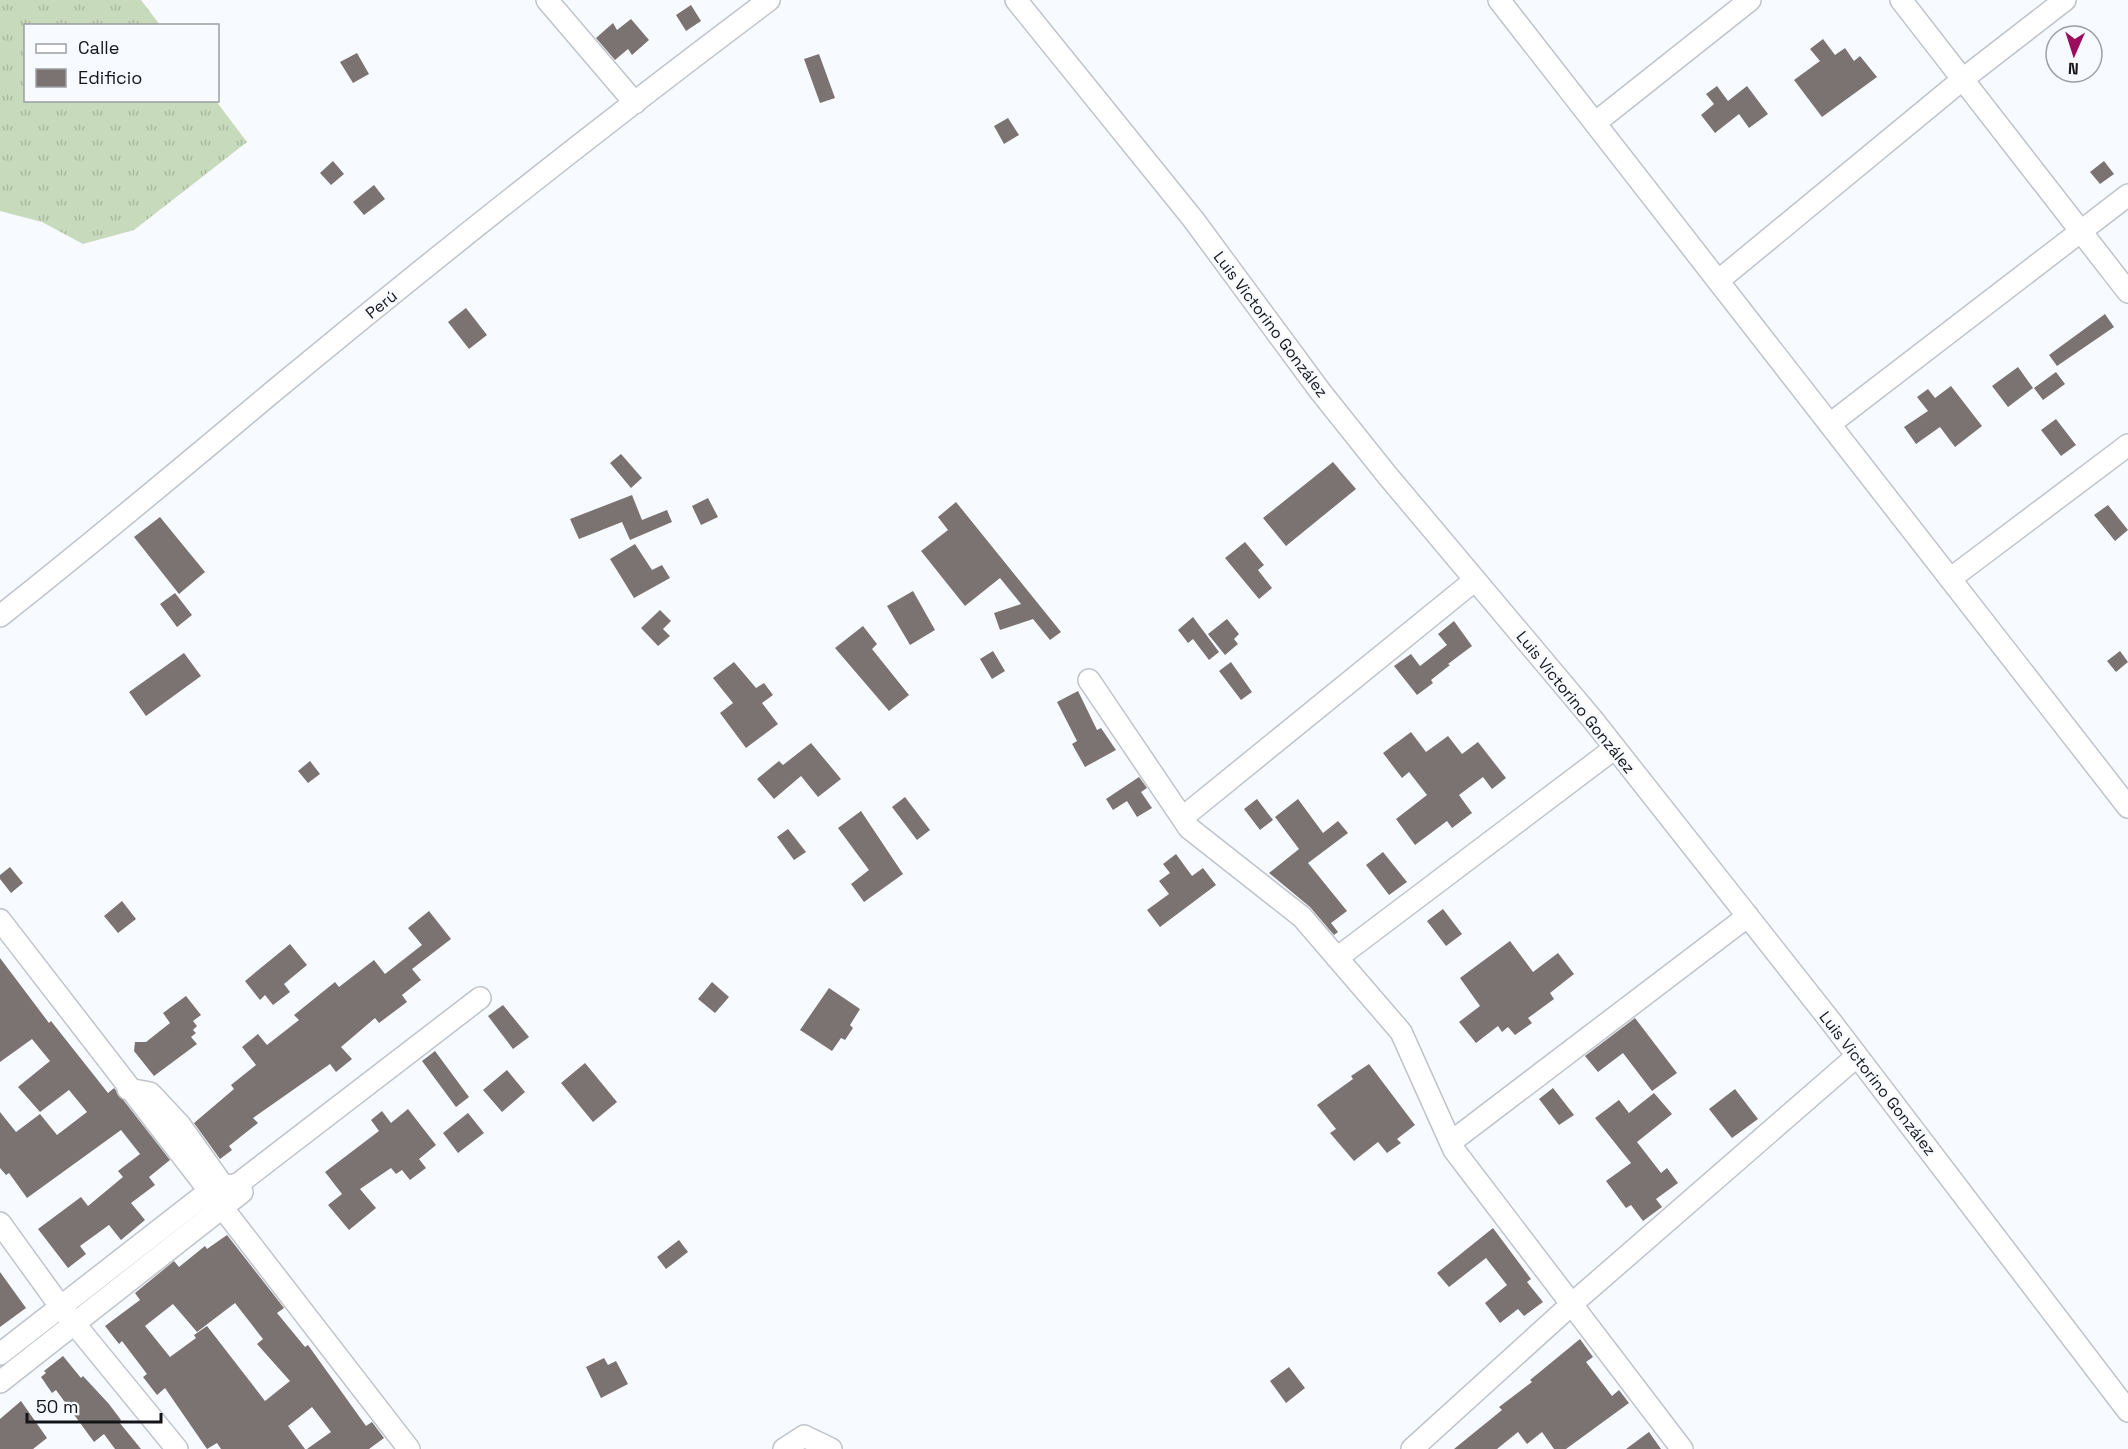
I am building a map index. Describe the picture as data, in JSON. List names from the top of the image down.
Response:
{
  "streets": {
    "street": ["Perú", "Luis Victorino González"]
  },
  "legend": ["Calle", "Edificio"],
  "scale_bar": "50 m",
  "north": "bottom"
}
